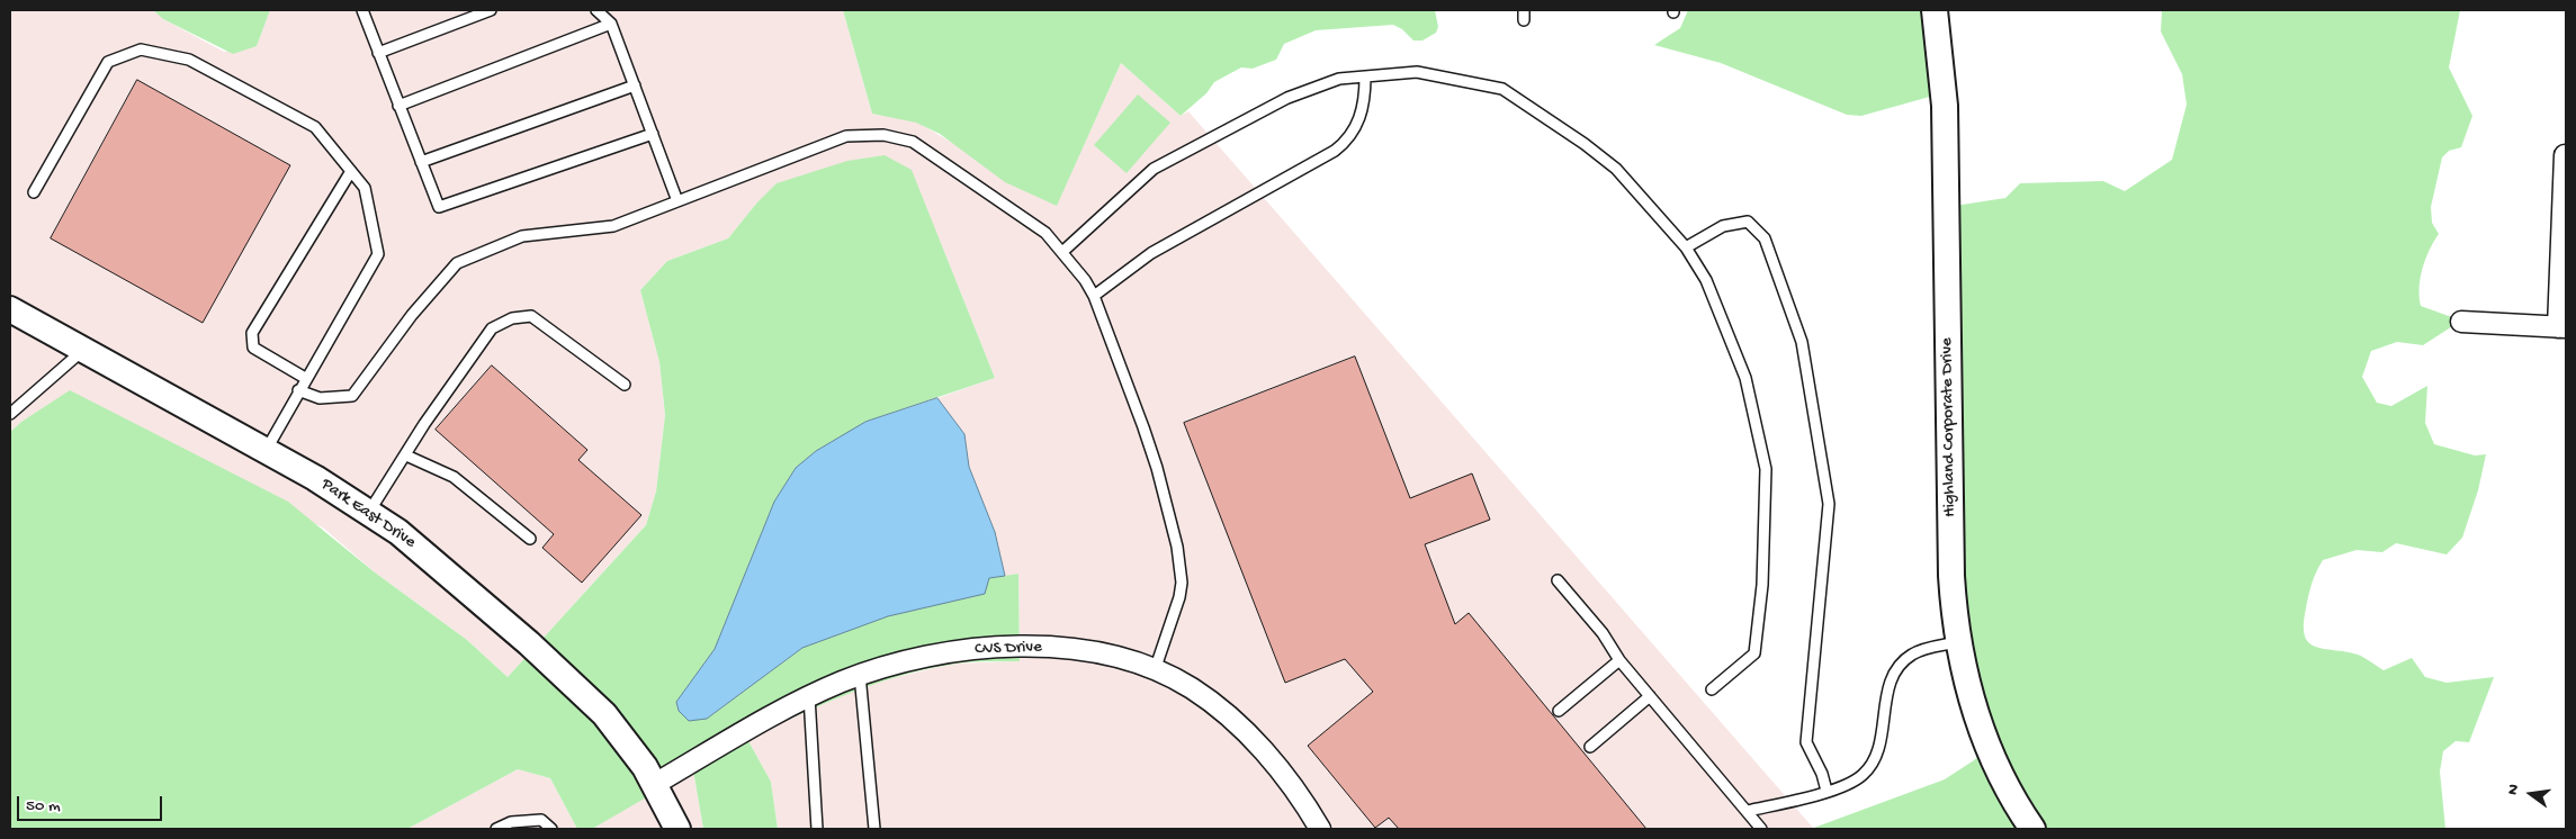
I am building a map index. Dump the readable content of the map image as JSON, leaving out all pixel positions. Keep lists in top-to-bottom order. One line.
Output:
{"streets":{"street":["Highland Corporate Drive","Park East Drive","CVS Drive"]},"crossings":[["Park East Drive","CVS Drive"]],"scale_bar":"50 m","north":"left"}
